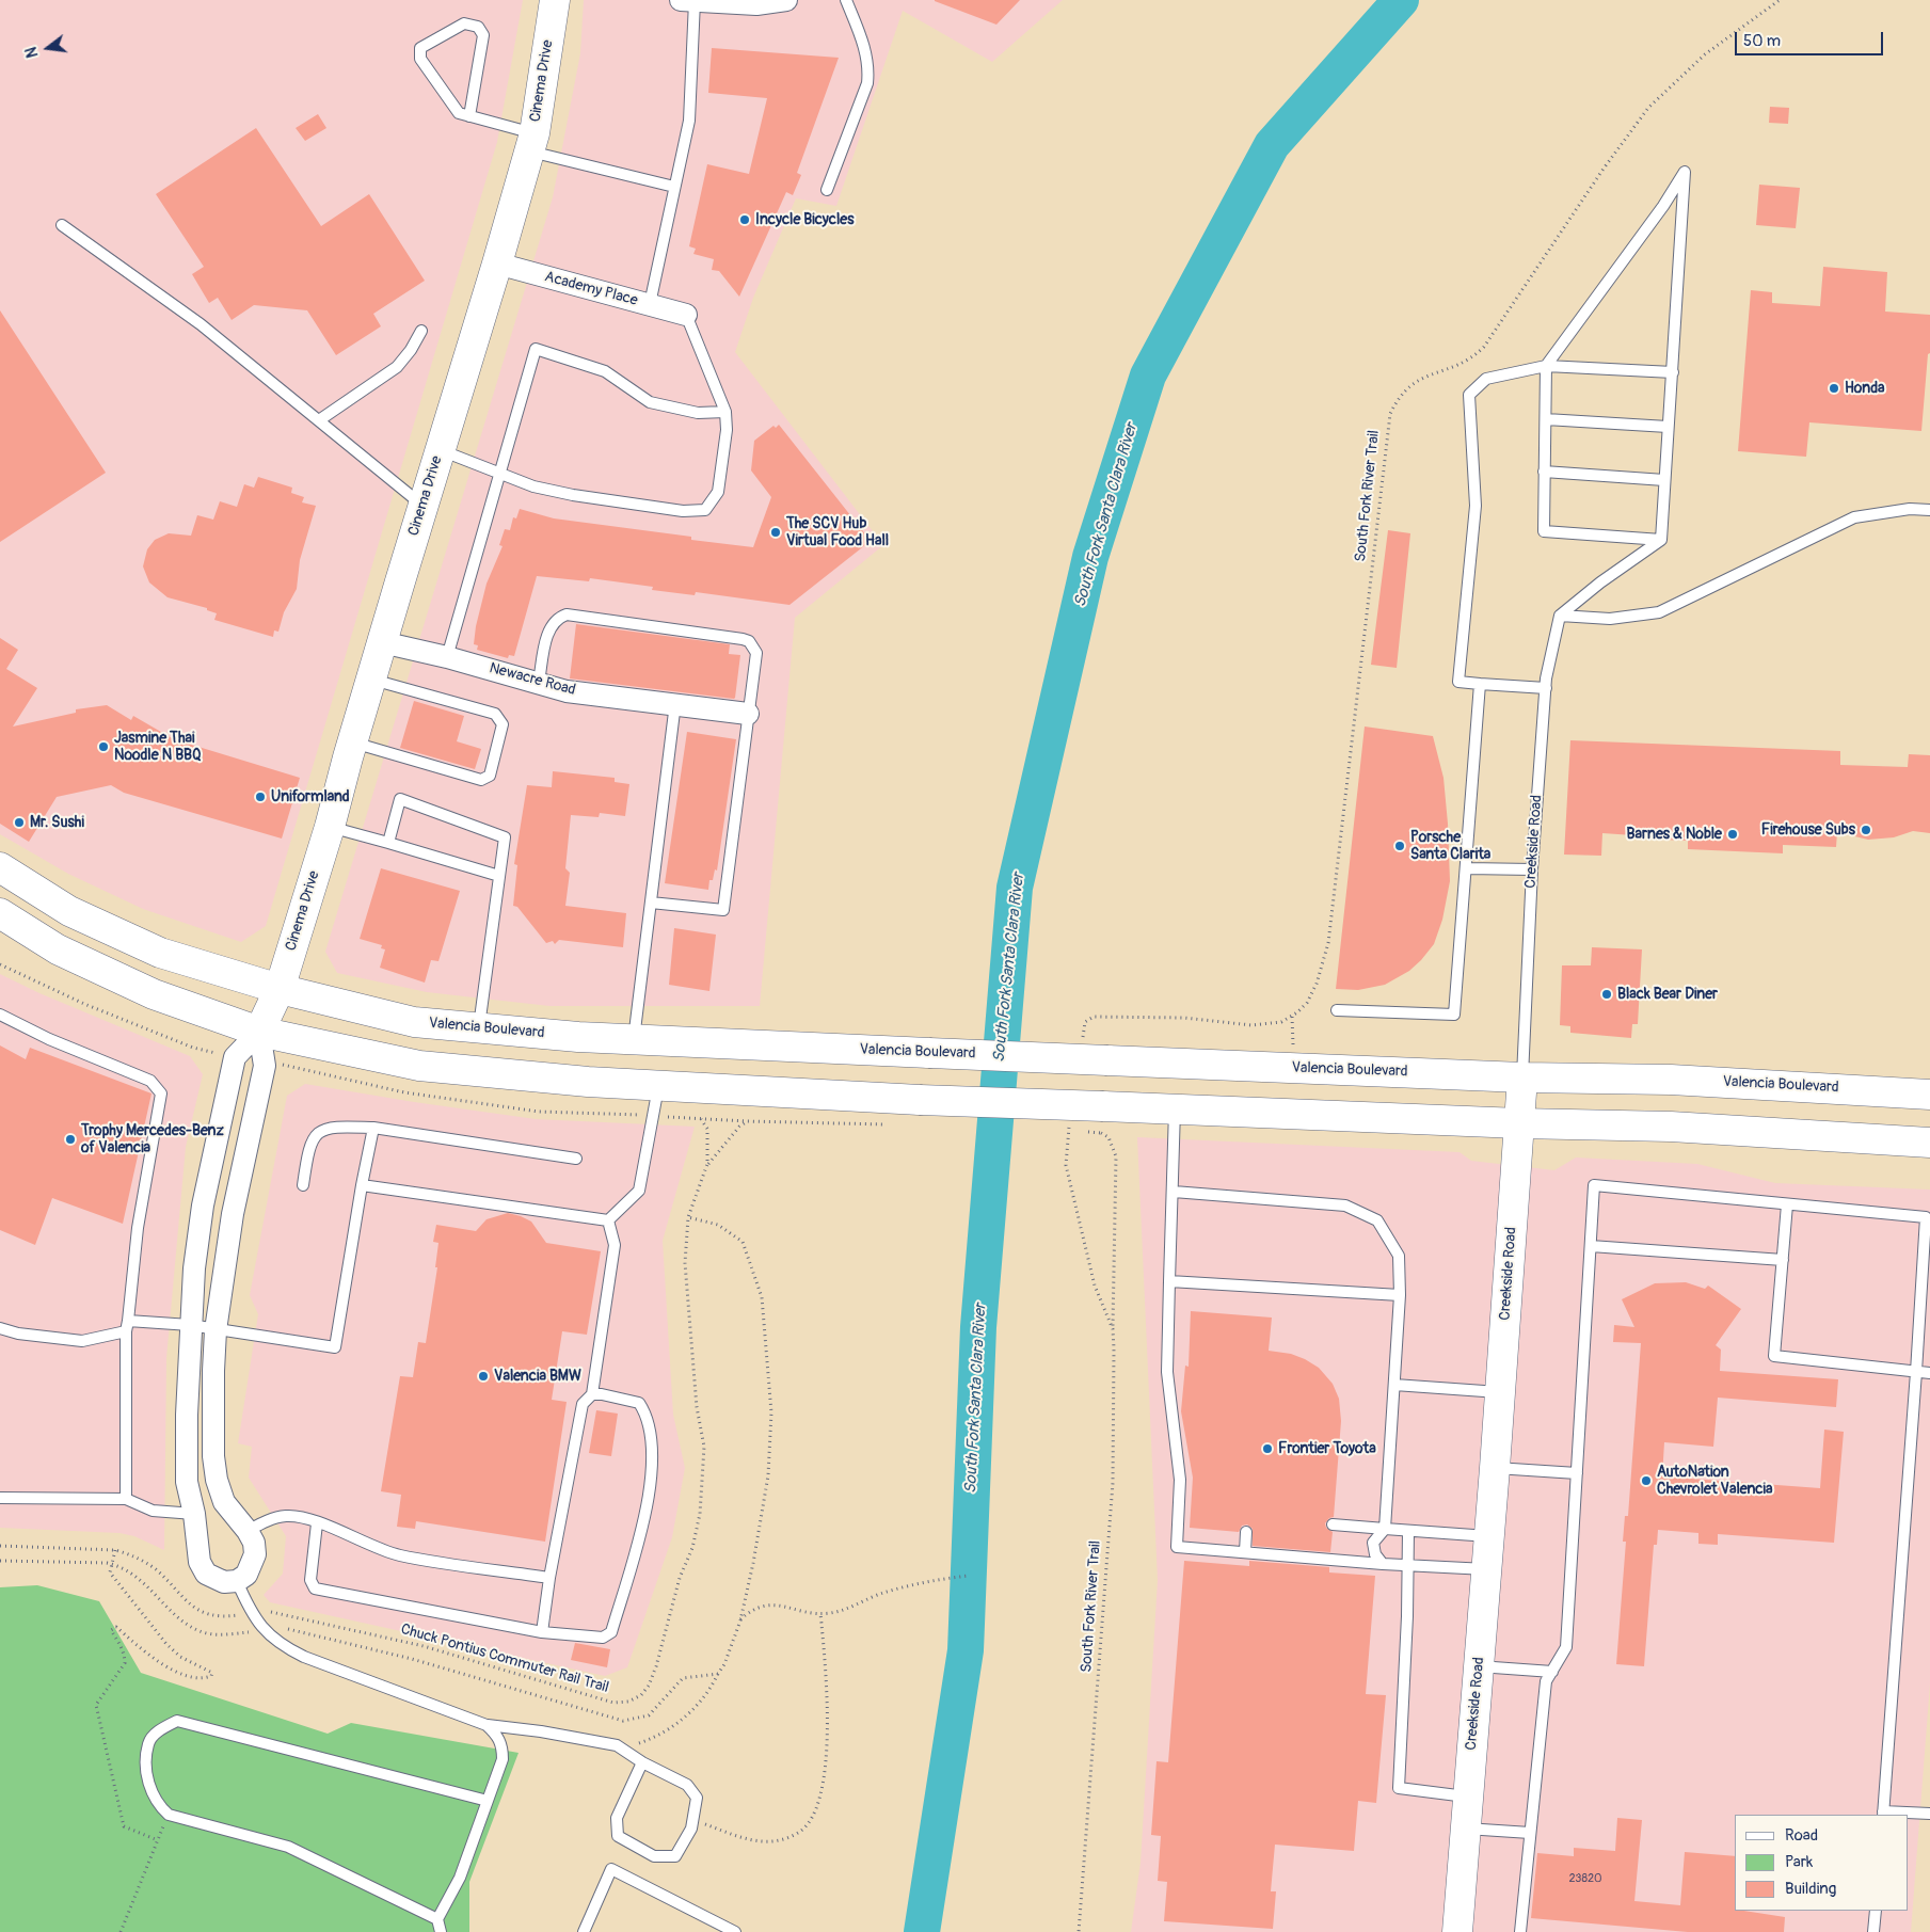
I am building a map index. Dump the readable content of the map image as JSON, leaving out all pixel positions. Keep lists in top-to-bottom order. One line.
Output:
{"streets":{"main road":["Cinema Drive","Creekside Road","Valencia Boulevard"],"street":["Academy Place","Newacre Road"],"path":["South Fork River Trail","Chuck Pontius Commuter Rail Trail"]},"crossings":[["Cinema Drive","Academy Place"],["Cinema Drive","Newacre Road"],["Cinema Drive","Valencia Boulevard"],["Creekside Road","Valencia Boulevard"]],"water":["South Fork Santa Clara River"],"places":["Incycle Bicycles","Honda","The SCV Hub Virtual Food Hall","Jasmine Thai Noodle N BBQ","Uniformland","Mr. Sushi","Firehouse Subs","Barnes & Noble","Porsche Santa Clarita","Black Bear Diner","Trophy Mercedes-Benz of Valencia","Valencia BMW","Frontier Toyota","AutoNation Chevrolet Valencia"],"house_numbers":["23820"],"legend":["Road","Park","Building"],"scale_bar":"50 m","north":"left"}
